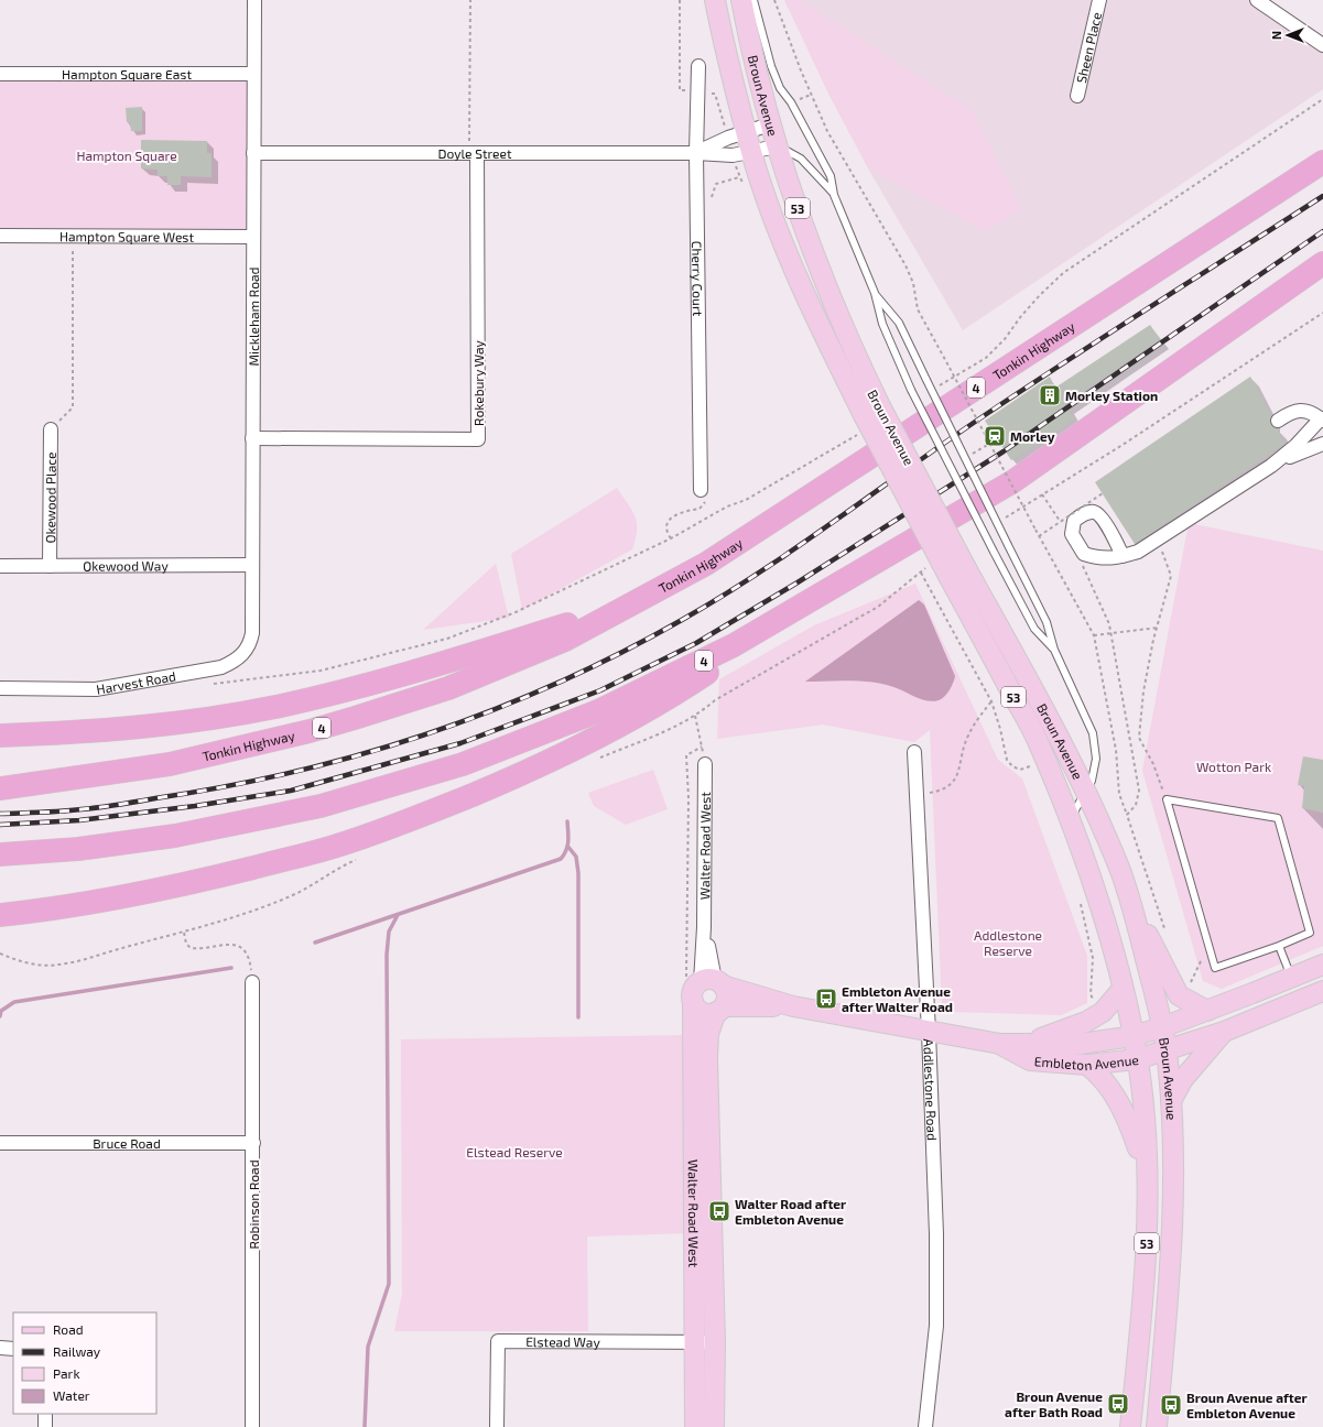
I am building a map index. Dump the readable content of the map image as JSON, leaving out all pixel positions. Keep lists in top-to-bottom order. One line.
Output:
{"streets":{"highway":["Tonkin Highway","4"],"main road":["Broun Avenue","53","Walter Road West","Embleton Avenue"],"street":["Sheen Place","Hampton Square East","Doyle Street","Hampton Square West","Cherry Court","Mickleham Road","Rokebury Way","Okewood Place","Okewood Way","Harvest Road","Addlestone Road","Bruce Road","Robinson Road","Elstead Way"]},"crossings":[["Hampton Square East","Mickleham Road"],["Broun Avenue","Doyle Street"],["Broun Avenue","Embleton Avenue"],["Doyle Street","Cherry Court"],["Doyle Street","Mickleham Road"],["Doyle Street","Rokebury Way"],["Hampton Square West","Mickleham Road"],["Mickleham Road","Rokebury Way"],["Mickleham Road","Okewood Way"],["Mickleham Road","Harvest Road"],["Okewood Place","Okewood Way"],["Walter Road West","Embleton Avenue"],["Walter Road West","Elstead Way"],["Embleton Avenue","Addlestone Road"],["Bruce Road","Robinson Road"]],"parks":["Hampton Square","Wotton Park","Addlestone Reserve","Elstead Reserve"],"places":{"building":["Morley Station"],"station":["Morley"],"bus stop":["Embleton Avenue after Walter Road","Walter Road after Embleton Avenue","Broun Avenue after Bath Road","Broun Avenue after Embleton Avenue"]},"legend":["Road","Railway","Park","Water"],"north":"left"}
